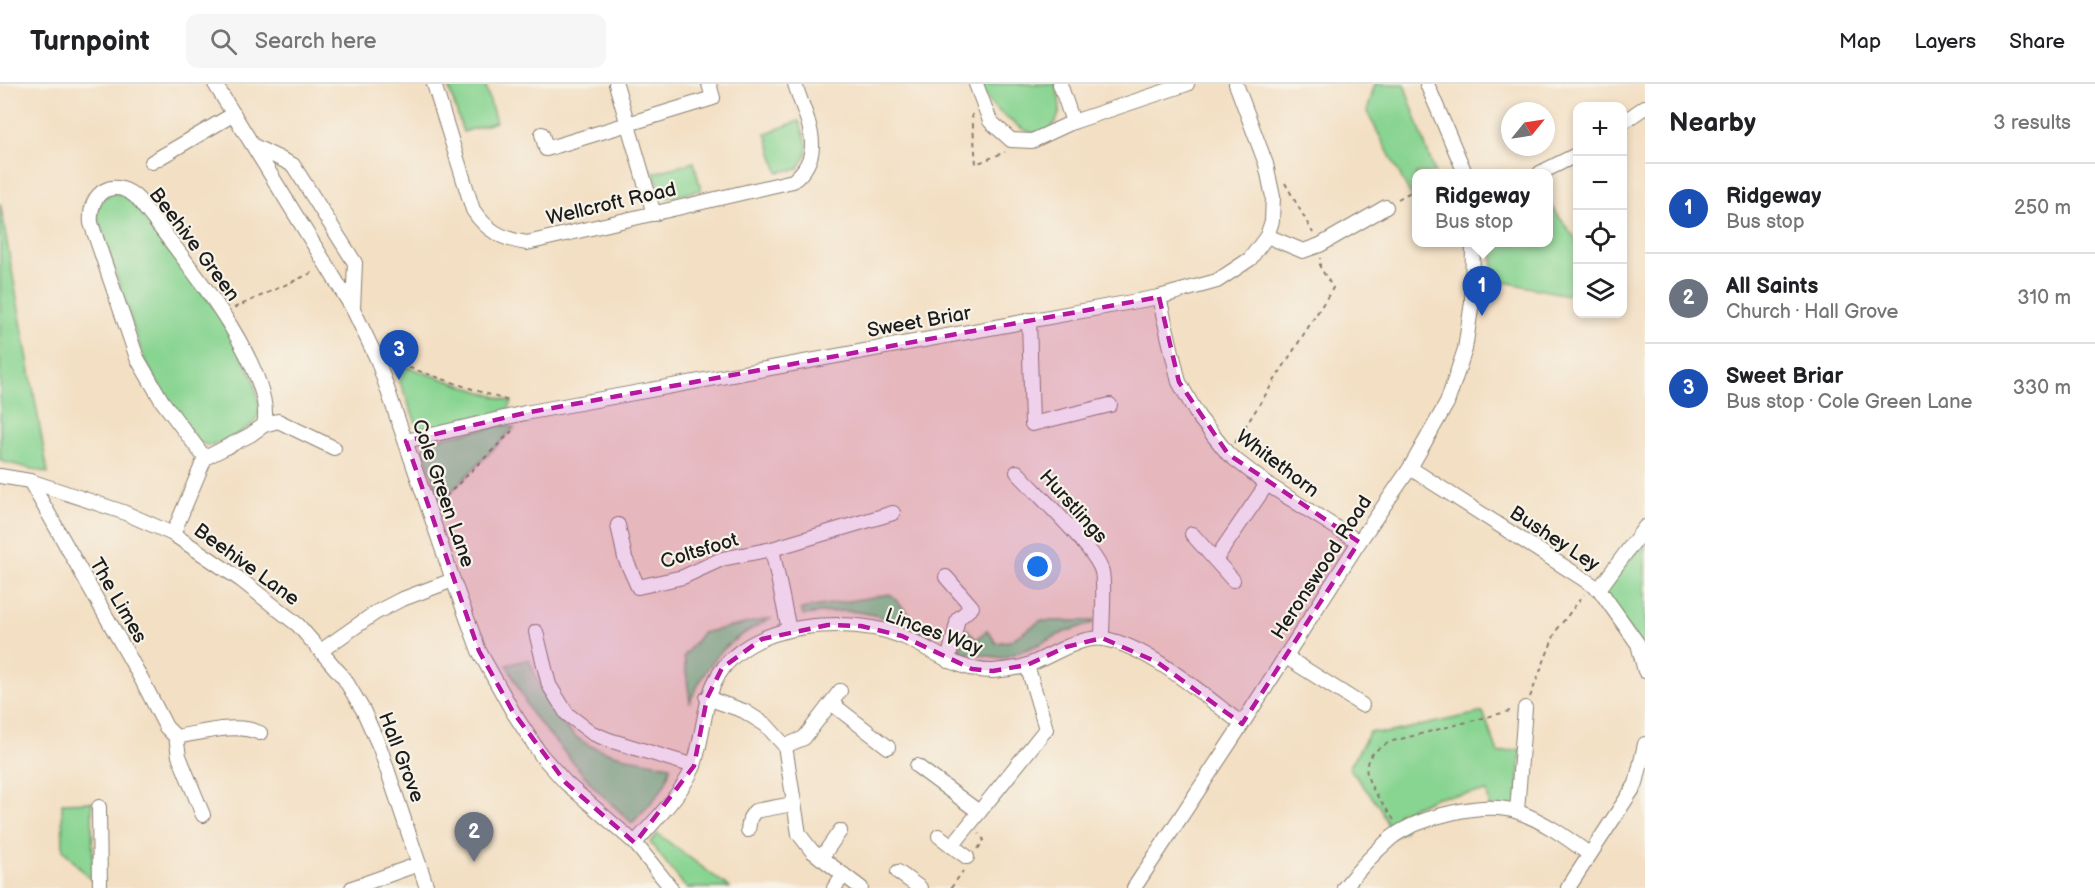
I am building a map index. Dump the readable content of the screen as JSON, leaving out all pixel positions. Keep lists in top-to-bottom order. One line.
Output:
{"streets":{"street":["Wellcroft Road","Beehive Green","Sweet Briar","Whitethorn","Cole Green Lane","Hurstlings","Bushey Ley","Coltsfoot","Beehive Lane","Heronswood Road","The Limes","Linces Way","Hall Grove"]},"crossings":[["Sweet Briar","Whitethorn"],["Sweet Briar","Cole Green Lane"],["Whitethorn","Heronswood Road"],["Cole Green Lane","Linces Way"],["Hurstlings","Linces Way"],["Bushey Ley","Heronswood Road"],["Beehive Lane","The Limes"],["Beehive Lane","Hall Grove"]],"north":"top right","page":{"header":"Turnpoint","search":"Search here","nav":["Map","Layers","Share"],"heading":["Nearby","3 results"],"map_buttons":["+","−"],"list":[{"mark":"1","name":"Ridgeway","note":"Bus stop","value":"250 m"},{"mark":"2","name":"All Saints","note":"Church · Hall Grove","value":"310 m"},{"mark":"3","name":"Sweet Briar","note":"Bus stop · Cole Green Lane","value":"330 m"}],"popup":["Ridgeway","Bus stop"],"pins":["1","3","2"]}}
